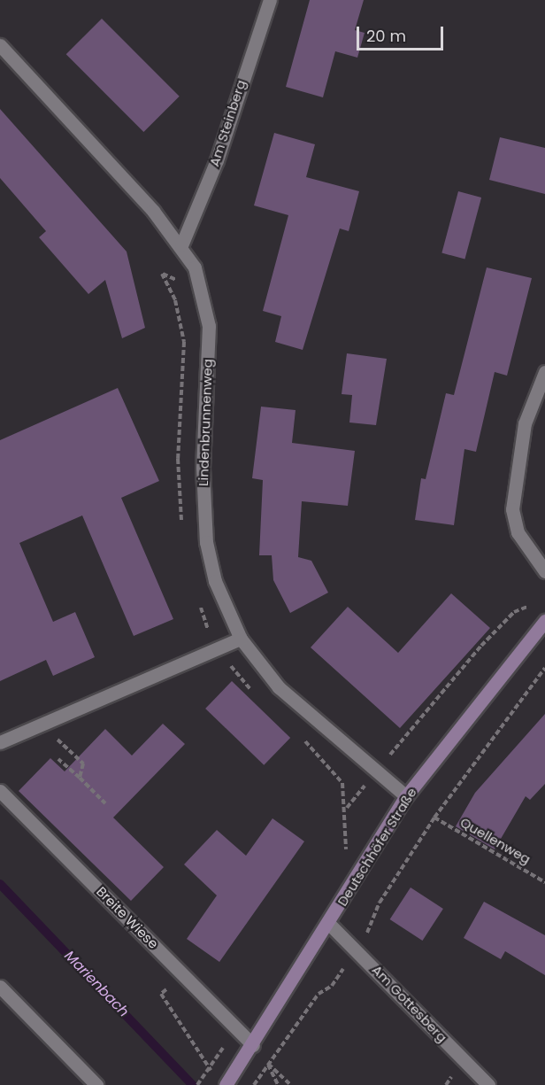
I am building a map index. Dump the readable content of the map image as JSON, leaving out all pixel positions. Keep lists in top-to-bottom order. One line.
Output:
{"streets":{"main road":["Deutschhöfer Straße"],"street":["Am Steinberg","Lindenbrunnenweg","Breite Wiese","Am Gottesberg"],"path":["Quellenweg"]},"crossings":[["Am Steinberg","Lindenbrunnenweg"],["Lindenbrunnenweg","Deutschhöfer Straße"],["Deutschhöfer Straße","Breite Wiese"],["Deutschhöfer Straße","Am Gottesberg"]],"water":["Marienbach"],"scale_bar":"20 m"}
